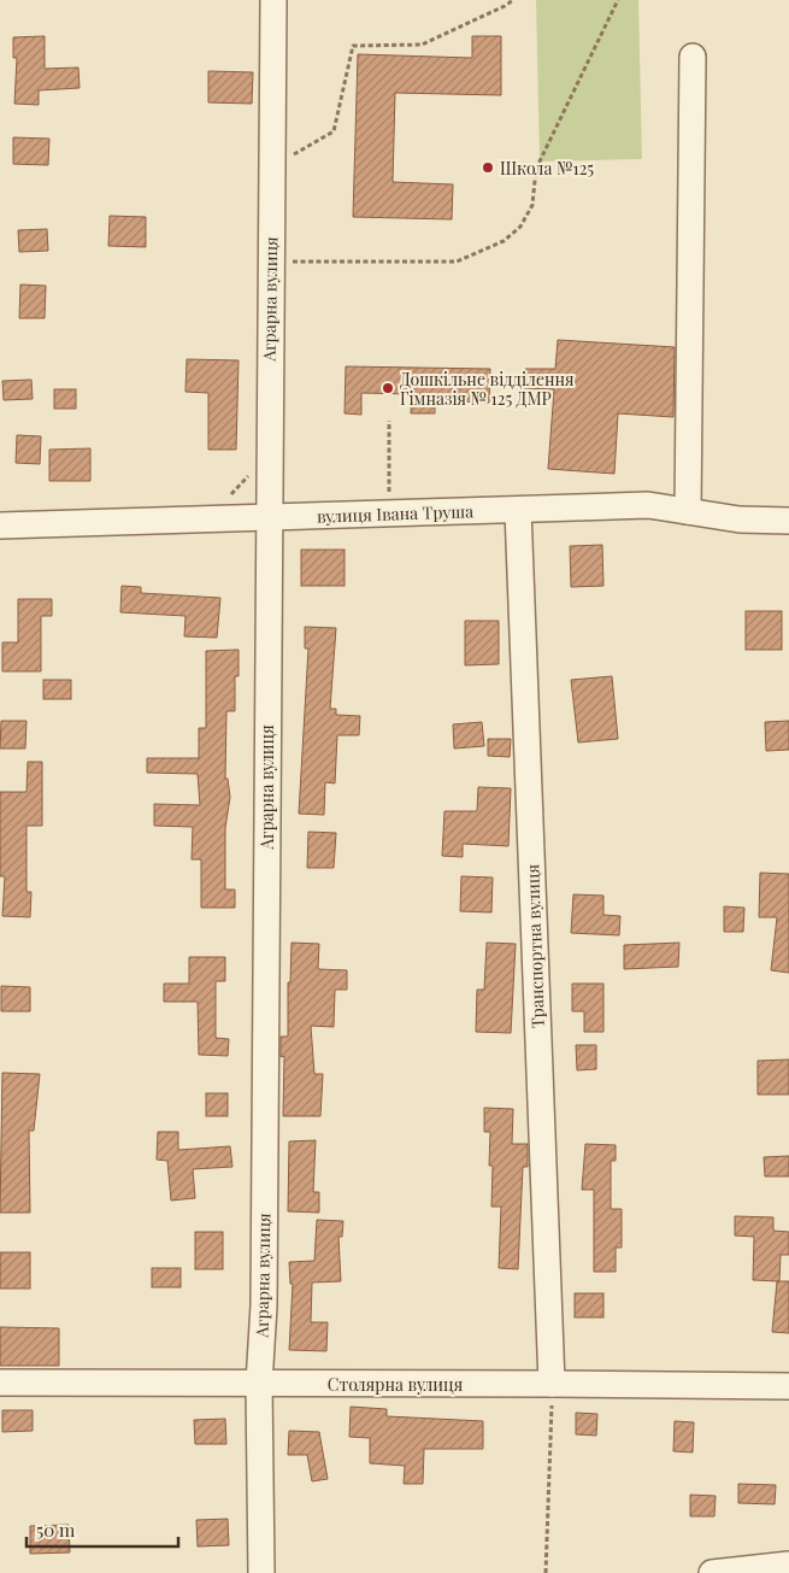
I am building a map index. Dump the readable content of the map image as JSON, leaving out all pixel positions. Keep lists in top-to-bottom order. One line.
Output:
{"streets":{"street":["Аграрна вулиця","вулиця Івана Труша","Транспортна вулиця","Столярна вулиця"]},"crossings":[["Аграрна вулиця","вулиця Івана Труша"],["Аграрна вулиця","Столярна вулиця"],["вулиця Івана Труша","Транспортна вулиця"],["Транспортна вулиця","Столярна вулиця"]],"places":["Школа №125","Дошкільне відділення Гімназія № 125 ДМР"],"scale_bar":"50 m"}
